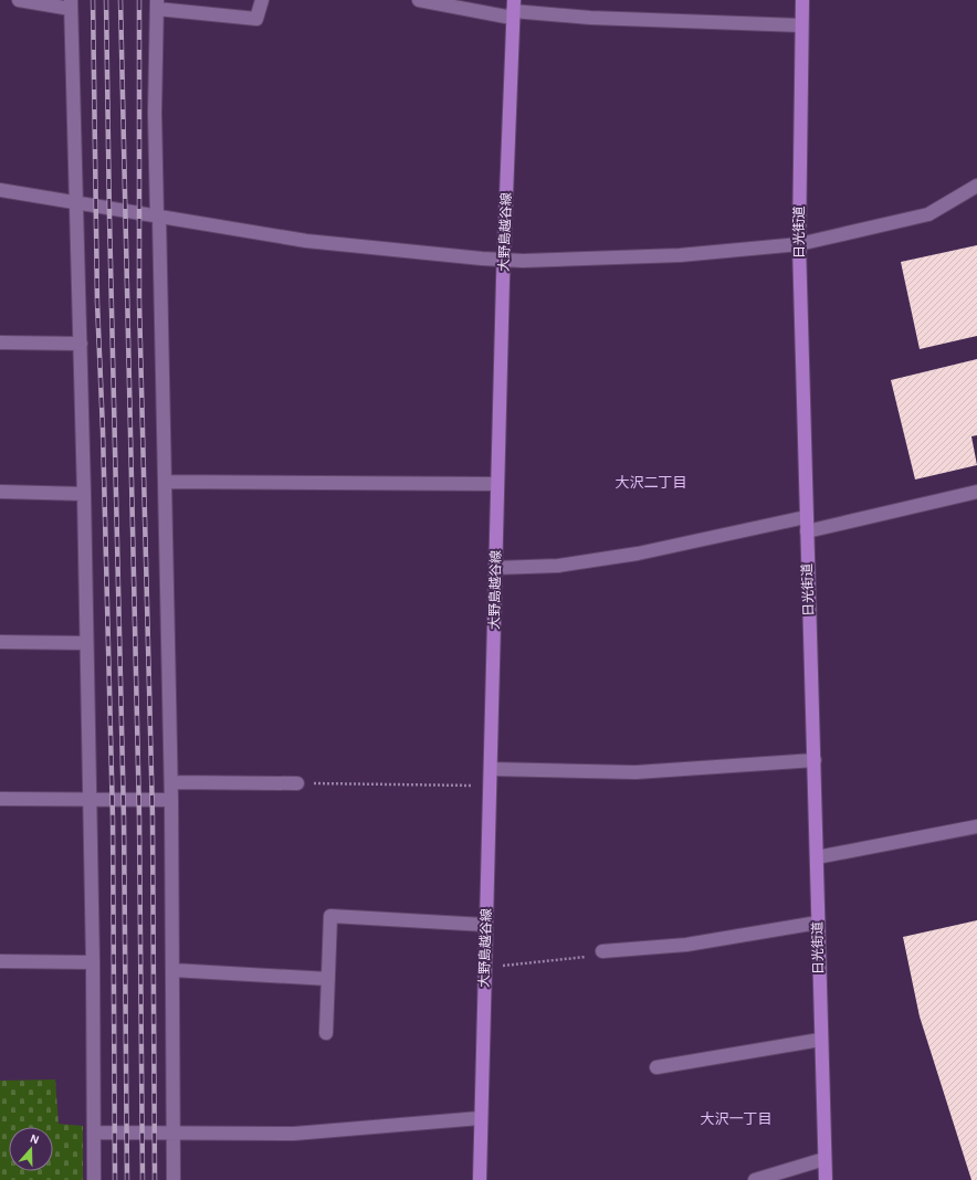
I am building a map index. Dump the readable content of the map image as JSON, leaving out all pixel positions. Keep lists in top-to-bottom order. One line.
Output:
{"streets":{"main road":["大野島越谷線","日光街道"]},"districts":["大沢二丁目","大沢一丁目"],"north":"top"}
